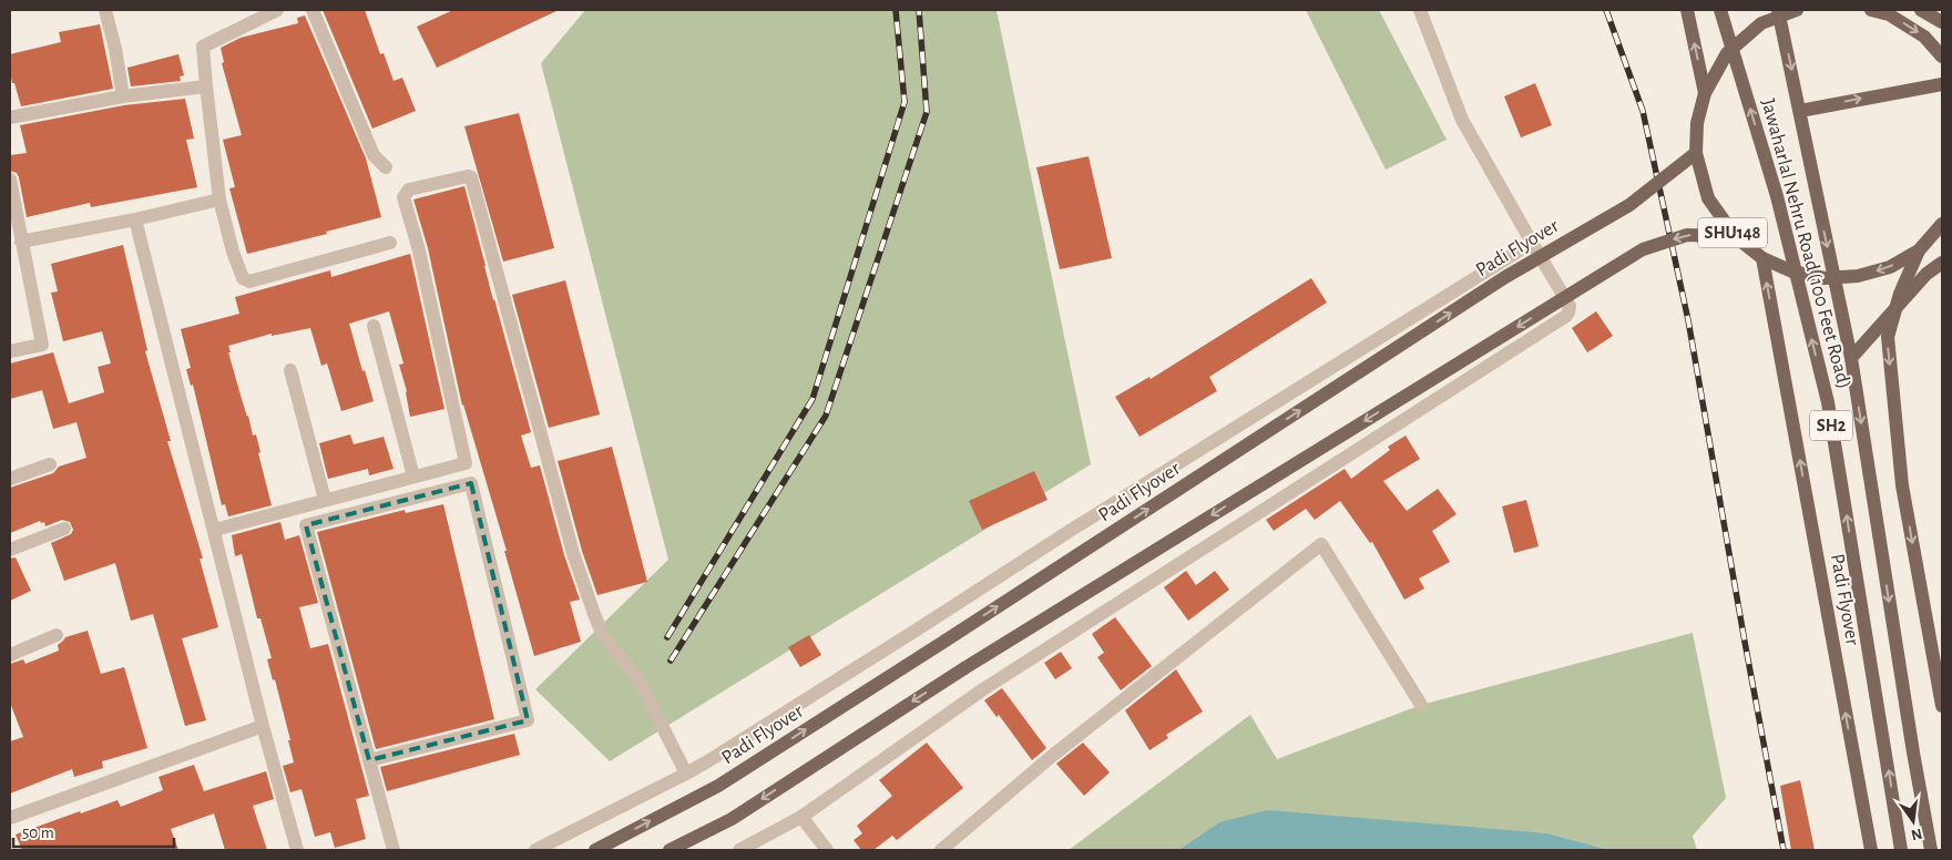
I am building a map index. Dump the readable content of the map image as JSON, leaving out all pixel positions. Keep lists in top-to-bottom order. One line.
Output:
{"streets":{"main road":["SHU148","Jawaharlal Nehru Road (100 Feet Road)","Padi Flyover","SH2"]},"crossings":[["SHU148","Padi Flyover"]],"scale_bar":"50 m","north":"bottom"}
